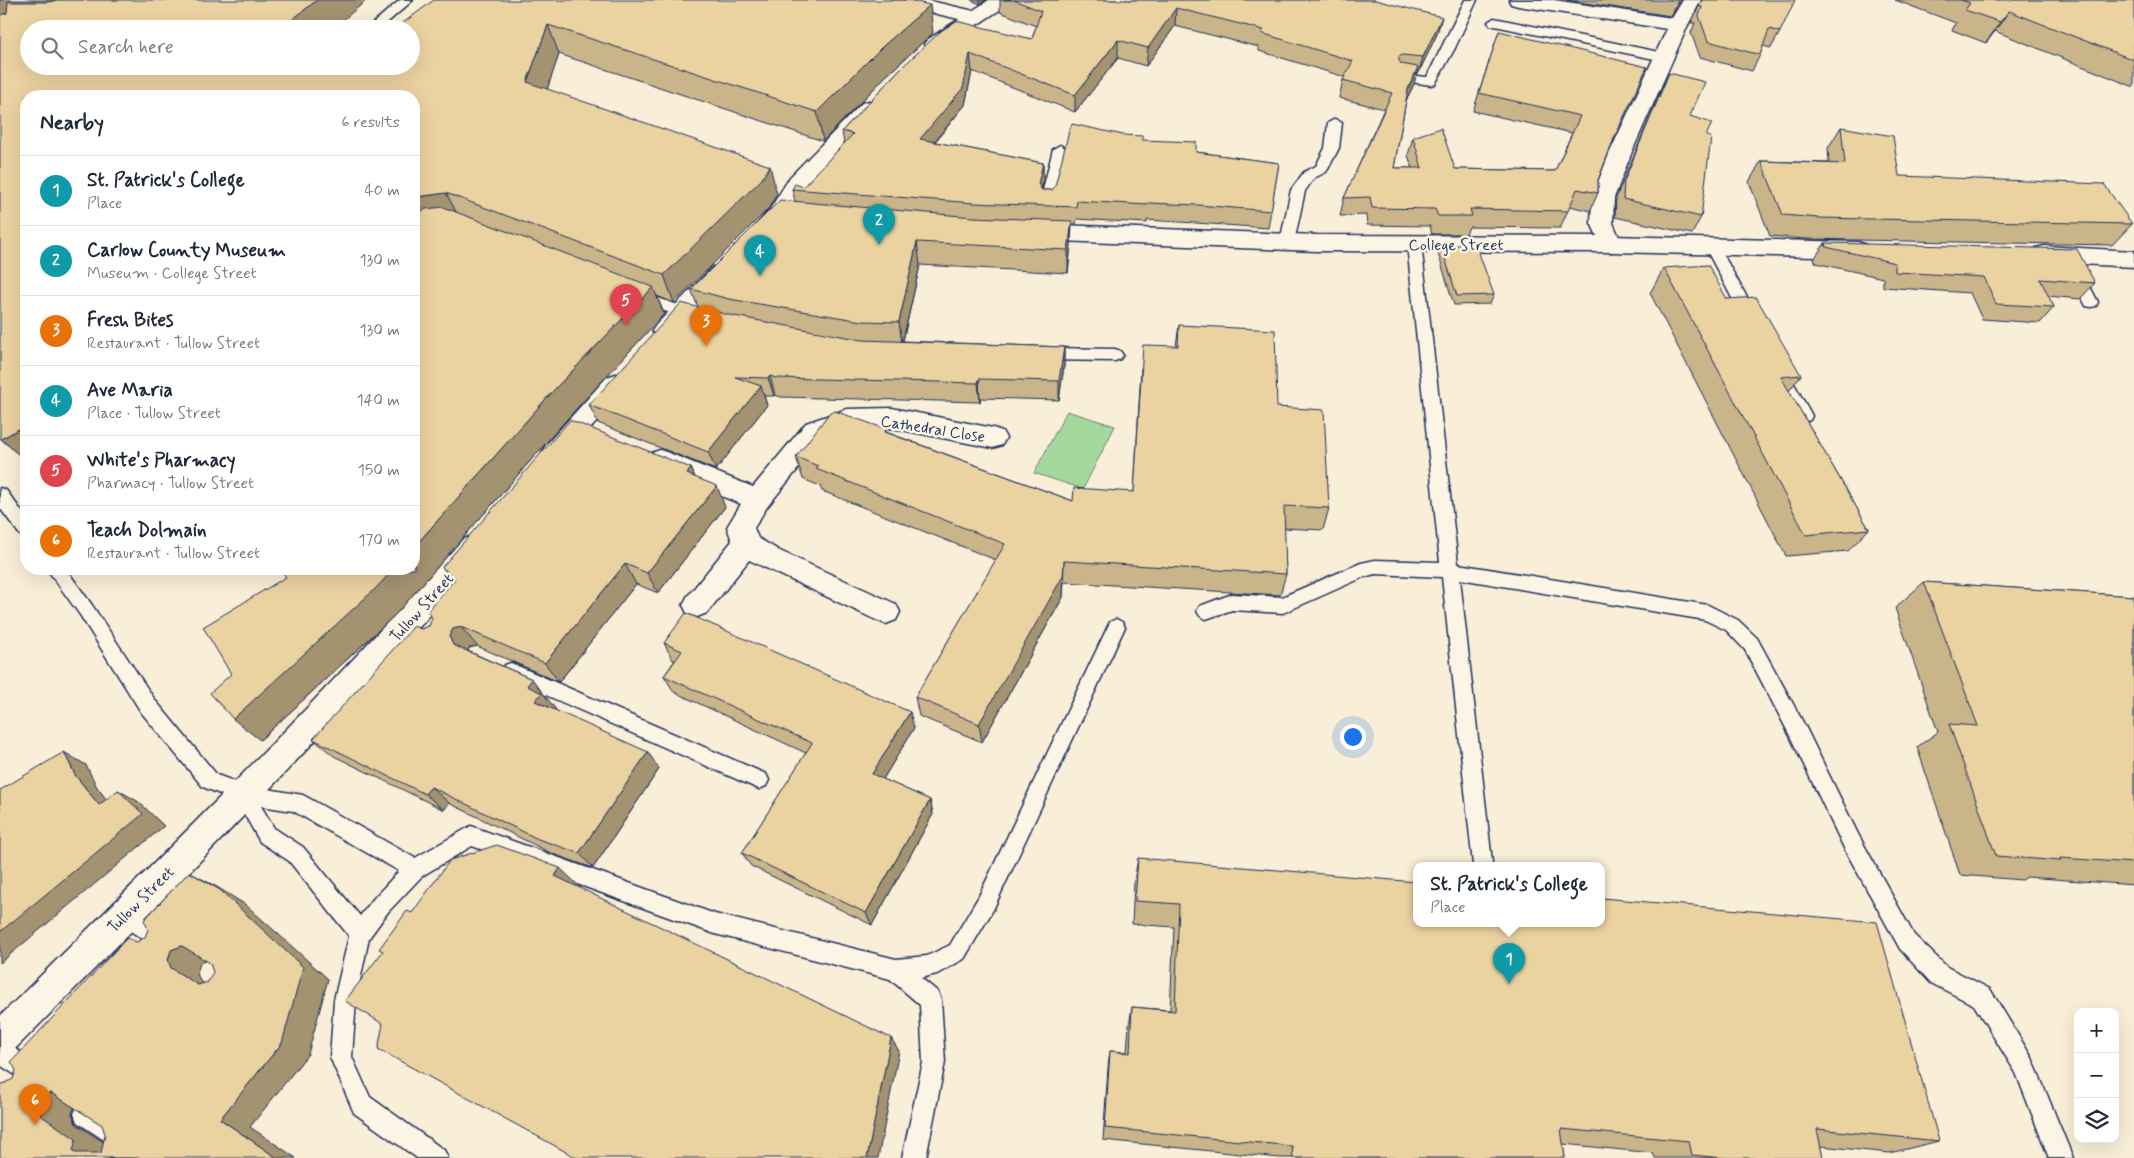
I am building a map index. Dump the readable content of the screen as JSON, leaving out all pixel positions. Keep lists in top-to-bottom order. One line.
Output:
{"streets":{"street":["College Street","Cathedral Close","Tullow Street"]},"page":{"search":"Search here","heading":["Nearby","6 results"],"list":[{"mark":"1","name":"St. Patrick's College","note":"Place","value":"40 m"},{"mark":"2","name":"Carlow County Museum","note":"Museum · College Street","value":"130 m"},{"mark":"3","name":"Fresh Bites","note":"Restaurant · Tullow Street","value":"130 m"},{"mark":"4","name":"Ave Maria","note":"Place · Tullow Street","value":"140 m"},{"mark":"5","name":"White's Pharmacy","note":"Pharmacy · Tullow Street","value":"150 m"},{"mark":"6","name":"Teach Dolmain","note":"Restaurant · Tullow Street","value":"170 m"}],"pins":["2","4","5","3","1","6"],"popup":["St. Patrick's College","Place"],"map_buttons":["+","−"]}}
